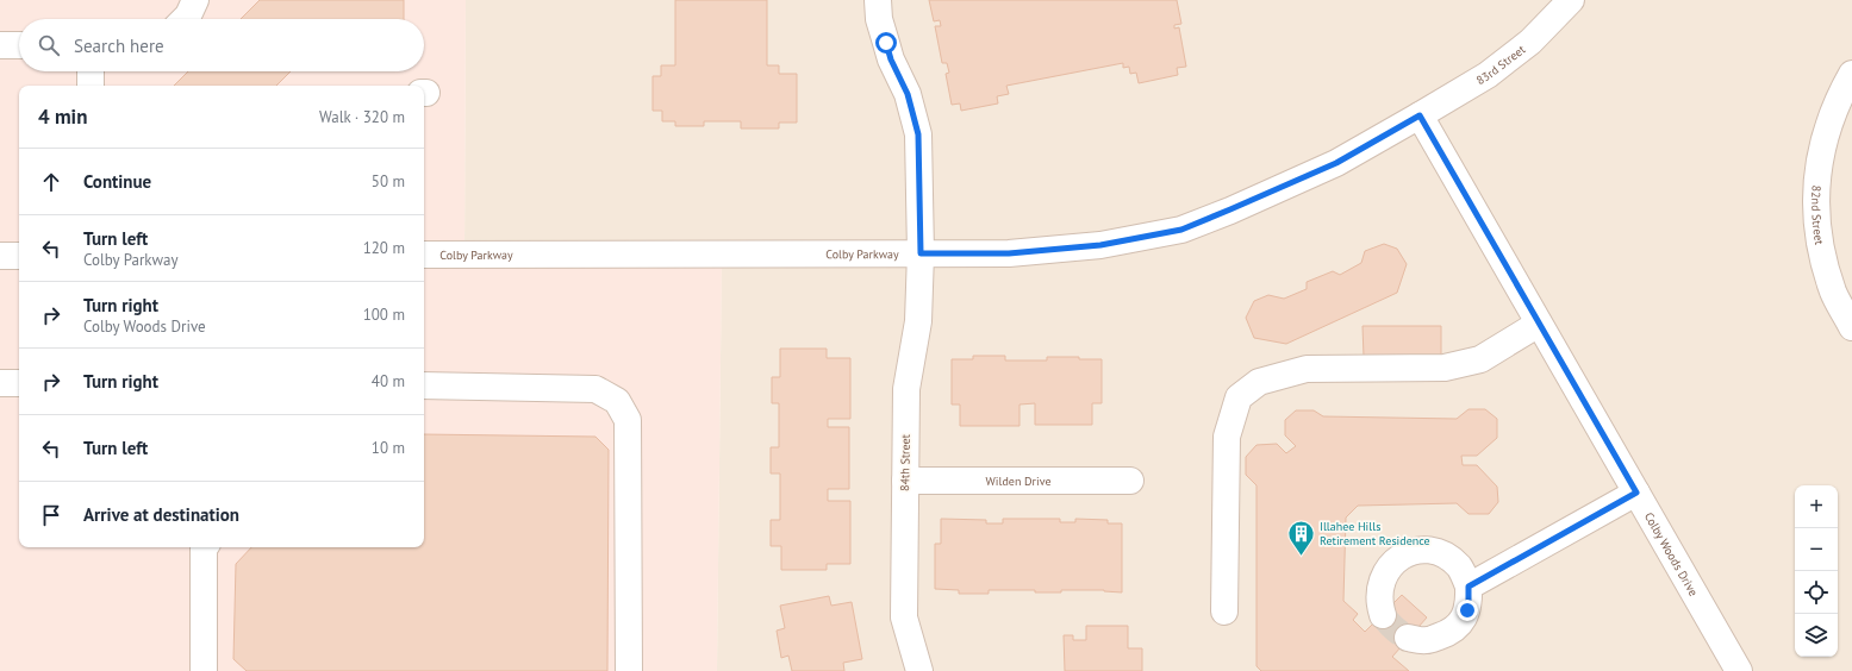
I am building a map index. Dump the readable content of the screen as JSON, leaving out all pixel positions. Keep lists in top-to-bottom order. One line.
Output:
{"streets":{"street":["83rd Street","82nd Street","Colby Parkway","84th Street","Wilden Drive","Colby Woods Drive"]},"crossings":[["83rd Street","Colby Parkway"],["83rd Street","Colby Woods Drive"],["Colby Parkway","84th Street"],["Colby Parkway","Colby Woods Drive"],["84th Street","Wilden Drive"]],"places":{"building":["Illahee Hills Retirement Residence"]},"page":{"search":"Search here","heading":["4 min","Walk · 320 m"],"list":[["Continue","50 m"],["Turn left","Colby Parkway","120 m"],["Turn right","Colby Woods Drive","100 m"],["Turn right","40 m"],["Turn left","10 m"],"Arrive at destination"],"map_buttons":["+","−"]}}
